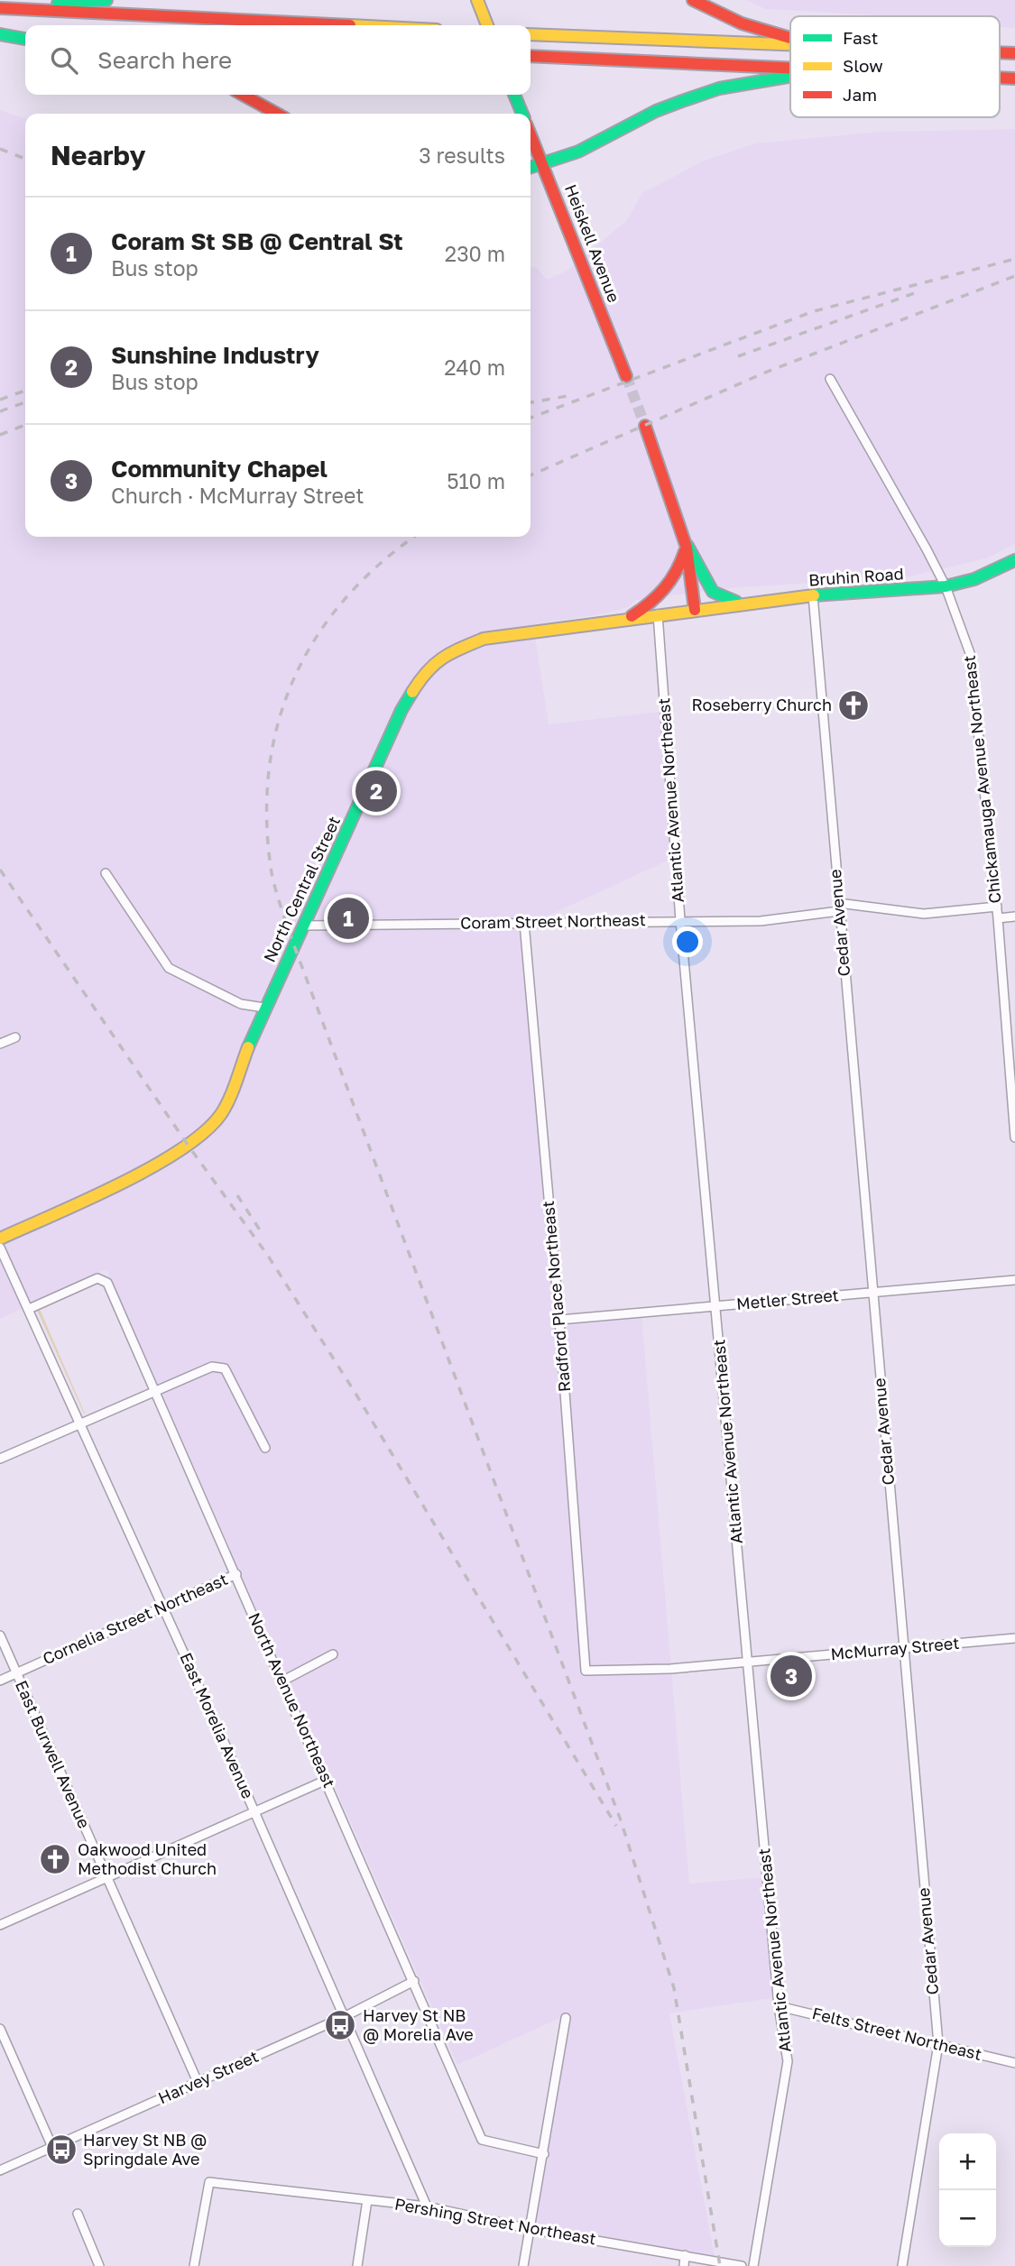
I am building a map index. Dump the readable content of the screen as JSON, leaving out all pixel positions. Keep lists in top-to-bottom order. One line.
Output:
{"streets":{"main road":["Heiskell Avenue","Bruhin Road","North Central Street"],"street":["Chickamauga Avenue Northeast","Atlantic Avenue Northeast","Coram Street Northeast","Cedar Avenue","Radford Place Northeast","Metler Street","Cornelia Street Northeast","McMurray Street","North Avenue Northeast","East Morelia Avenue","East Burwell Avenue","Felts Street Northeast","Harvey Street","Pershing Street Northeast"]},"crossings":[["Bruhin Road","Chickamauga Avenue Northeast"],["Bruhin Road","North Central Street"],["Bruhin Road","Cedar Avenue"],["Chickamauga Avenue Northeast","Coram Street Northeast"],["Atlantic Avenue Northeast","North Central Street"],["Atlantic Avenue Northeast","Coram Street Northeast"],["Atlantic Avenue Northeast","Metler Street"],["Atlantic Avenue Northeast","McMurray Street"],["Atlantic Avenue Northeast","Felts Street Northeast"],["North Central Street","Coram Street Northeast"],["Coram Street Northeast","Cedar Avenue"],["Coram Street Northeast","Radford Place Northeast"],["Cedar Avenue","Metler Street"],["Cedar Avenue","McMurray Street"],["Cedar Avenue","Felts Street Northeast"],["Radford Place Northeast","Metler Street"],["Radford Place Northeast","McMurray Street"],["Cornelia Street Northeast","North Avenue Northeast"],["Cornelia Street Northeast","East Morelia Avenue"],["Cornelia Street Northeast","East Burwell Avenue"],["North Avenue Northeast","East Morelia Avenue"],["North Avenue Northeast","Harvey Street"],["East Morelia Avenue","Harvey Street"],["East Morelia Avenue","Pershing Street Northeast"],["East Burwell Avenue","Harvey Street"]],"places":{"church":["Roseberry Church","Oakwood United Methodist Church"],"bus stop":["Harvey St NB @ Morelia Ave","Harvey St NB @ Springdale Ave"]},"legend":["Fast","Slow","Jam"],"page":{"search":"Search here","heading":["Nearby","3 results"],"list":[{"mark":"1","name":"Coram St SB @ Central St","note":"Bus stop","value":"230 m"},{"mark":"2","name":"Sunshine Industry","note":"Bus stop","value":"240 m"},{"mark":"3","name":"Community Chapel","note":"Church · McMurray Street","value":"510 m"}],"pins":["2","1","3"],"map_buttons":["+","−"]}}
